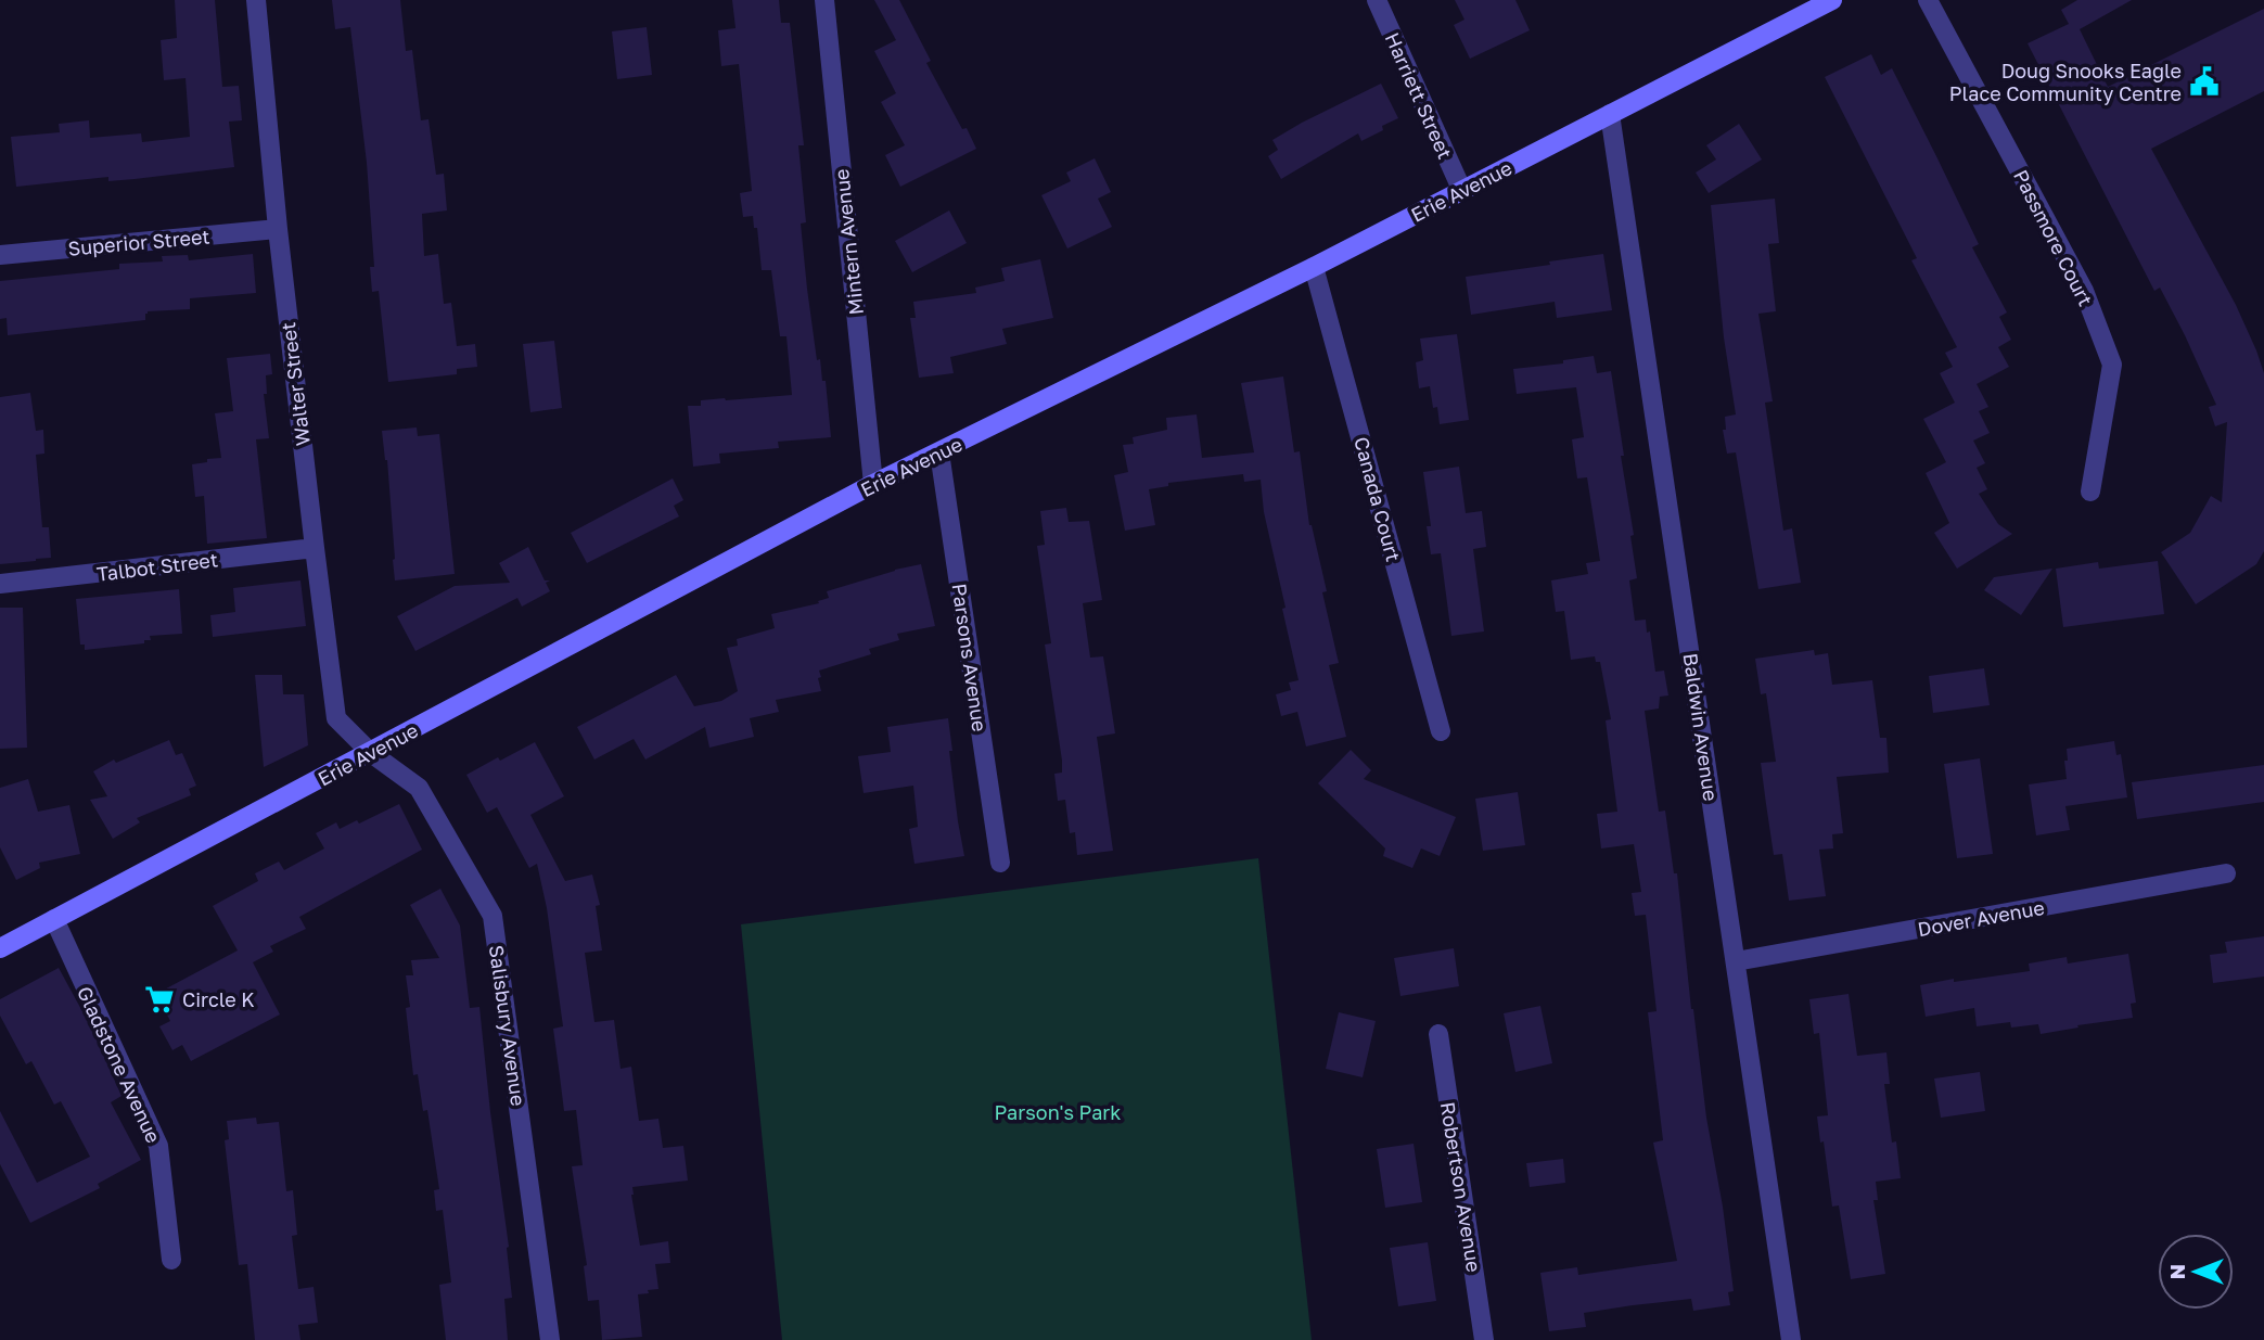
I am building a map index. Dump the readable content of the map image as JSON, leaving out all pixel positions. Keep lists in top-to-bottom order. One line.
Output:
{"streets":{"main road":["Erie Avenue"],"street":["Harriett Street","Passmore Court","Superior Street","Mintern Avenue","Walter Street","Canada Court","Talbot Street","Parsons Avenue","Baldwin Avenue","Dover Avenue","Salisbury Avenue","Gladstone Avenue","Robertson Avenue"]},"crossings":[["Harriett Street","Erie Avenue"],["Erie Avenue","Mintern Avenue"],["Erie Avenue","Walter Street"],["Erie Avenue","Canada Court"],["Erie Avenue","Parsons Avenue"],["Erie Avenue","Baldwin Avenue"],["Erie Avenue","Salisbury Avenue"],["Erie Avenue","Gladstone Avenue"],["Superior Street","Walter Street"],["Walter Street","Talbot Street"],["Walter Street","Salisbury Avenue"],["Baldwin Avenue","Dover Avenue"]],"parks":["Parson's Park"],"places":{"public building":["Doug Snooks Eagle Place Community Centre"],"supermarket":["Circle K"]},"north":"left"}
